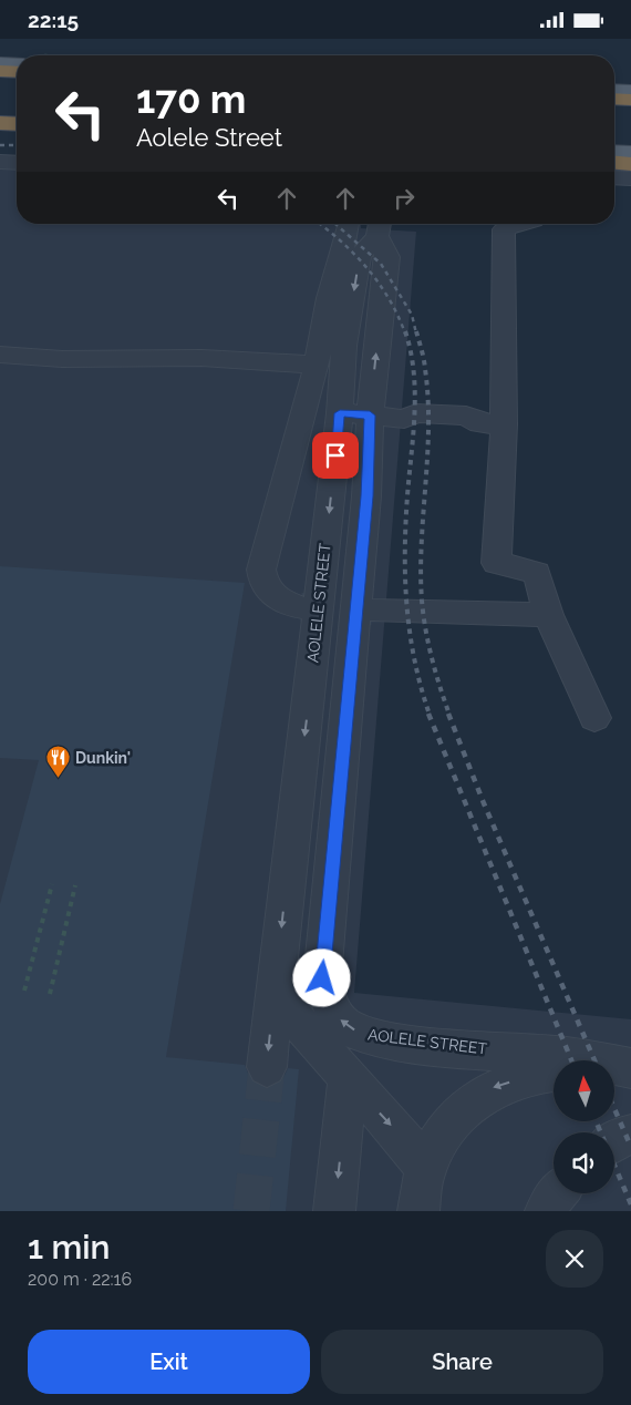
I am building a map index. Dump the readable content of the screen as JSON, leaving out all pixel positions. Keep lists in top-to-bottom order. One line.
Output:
{"streets":{"street":["AOLELE STREET"]},"places":{"restaurant":["Dunkin'"]},"north":"top","page":{"status":"22:15","turn":["170 m","Aolele Street"],"heading":["1 min","200 m · 22:16"],"buttons":["Exit","Share"]}}
